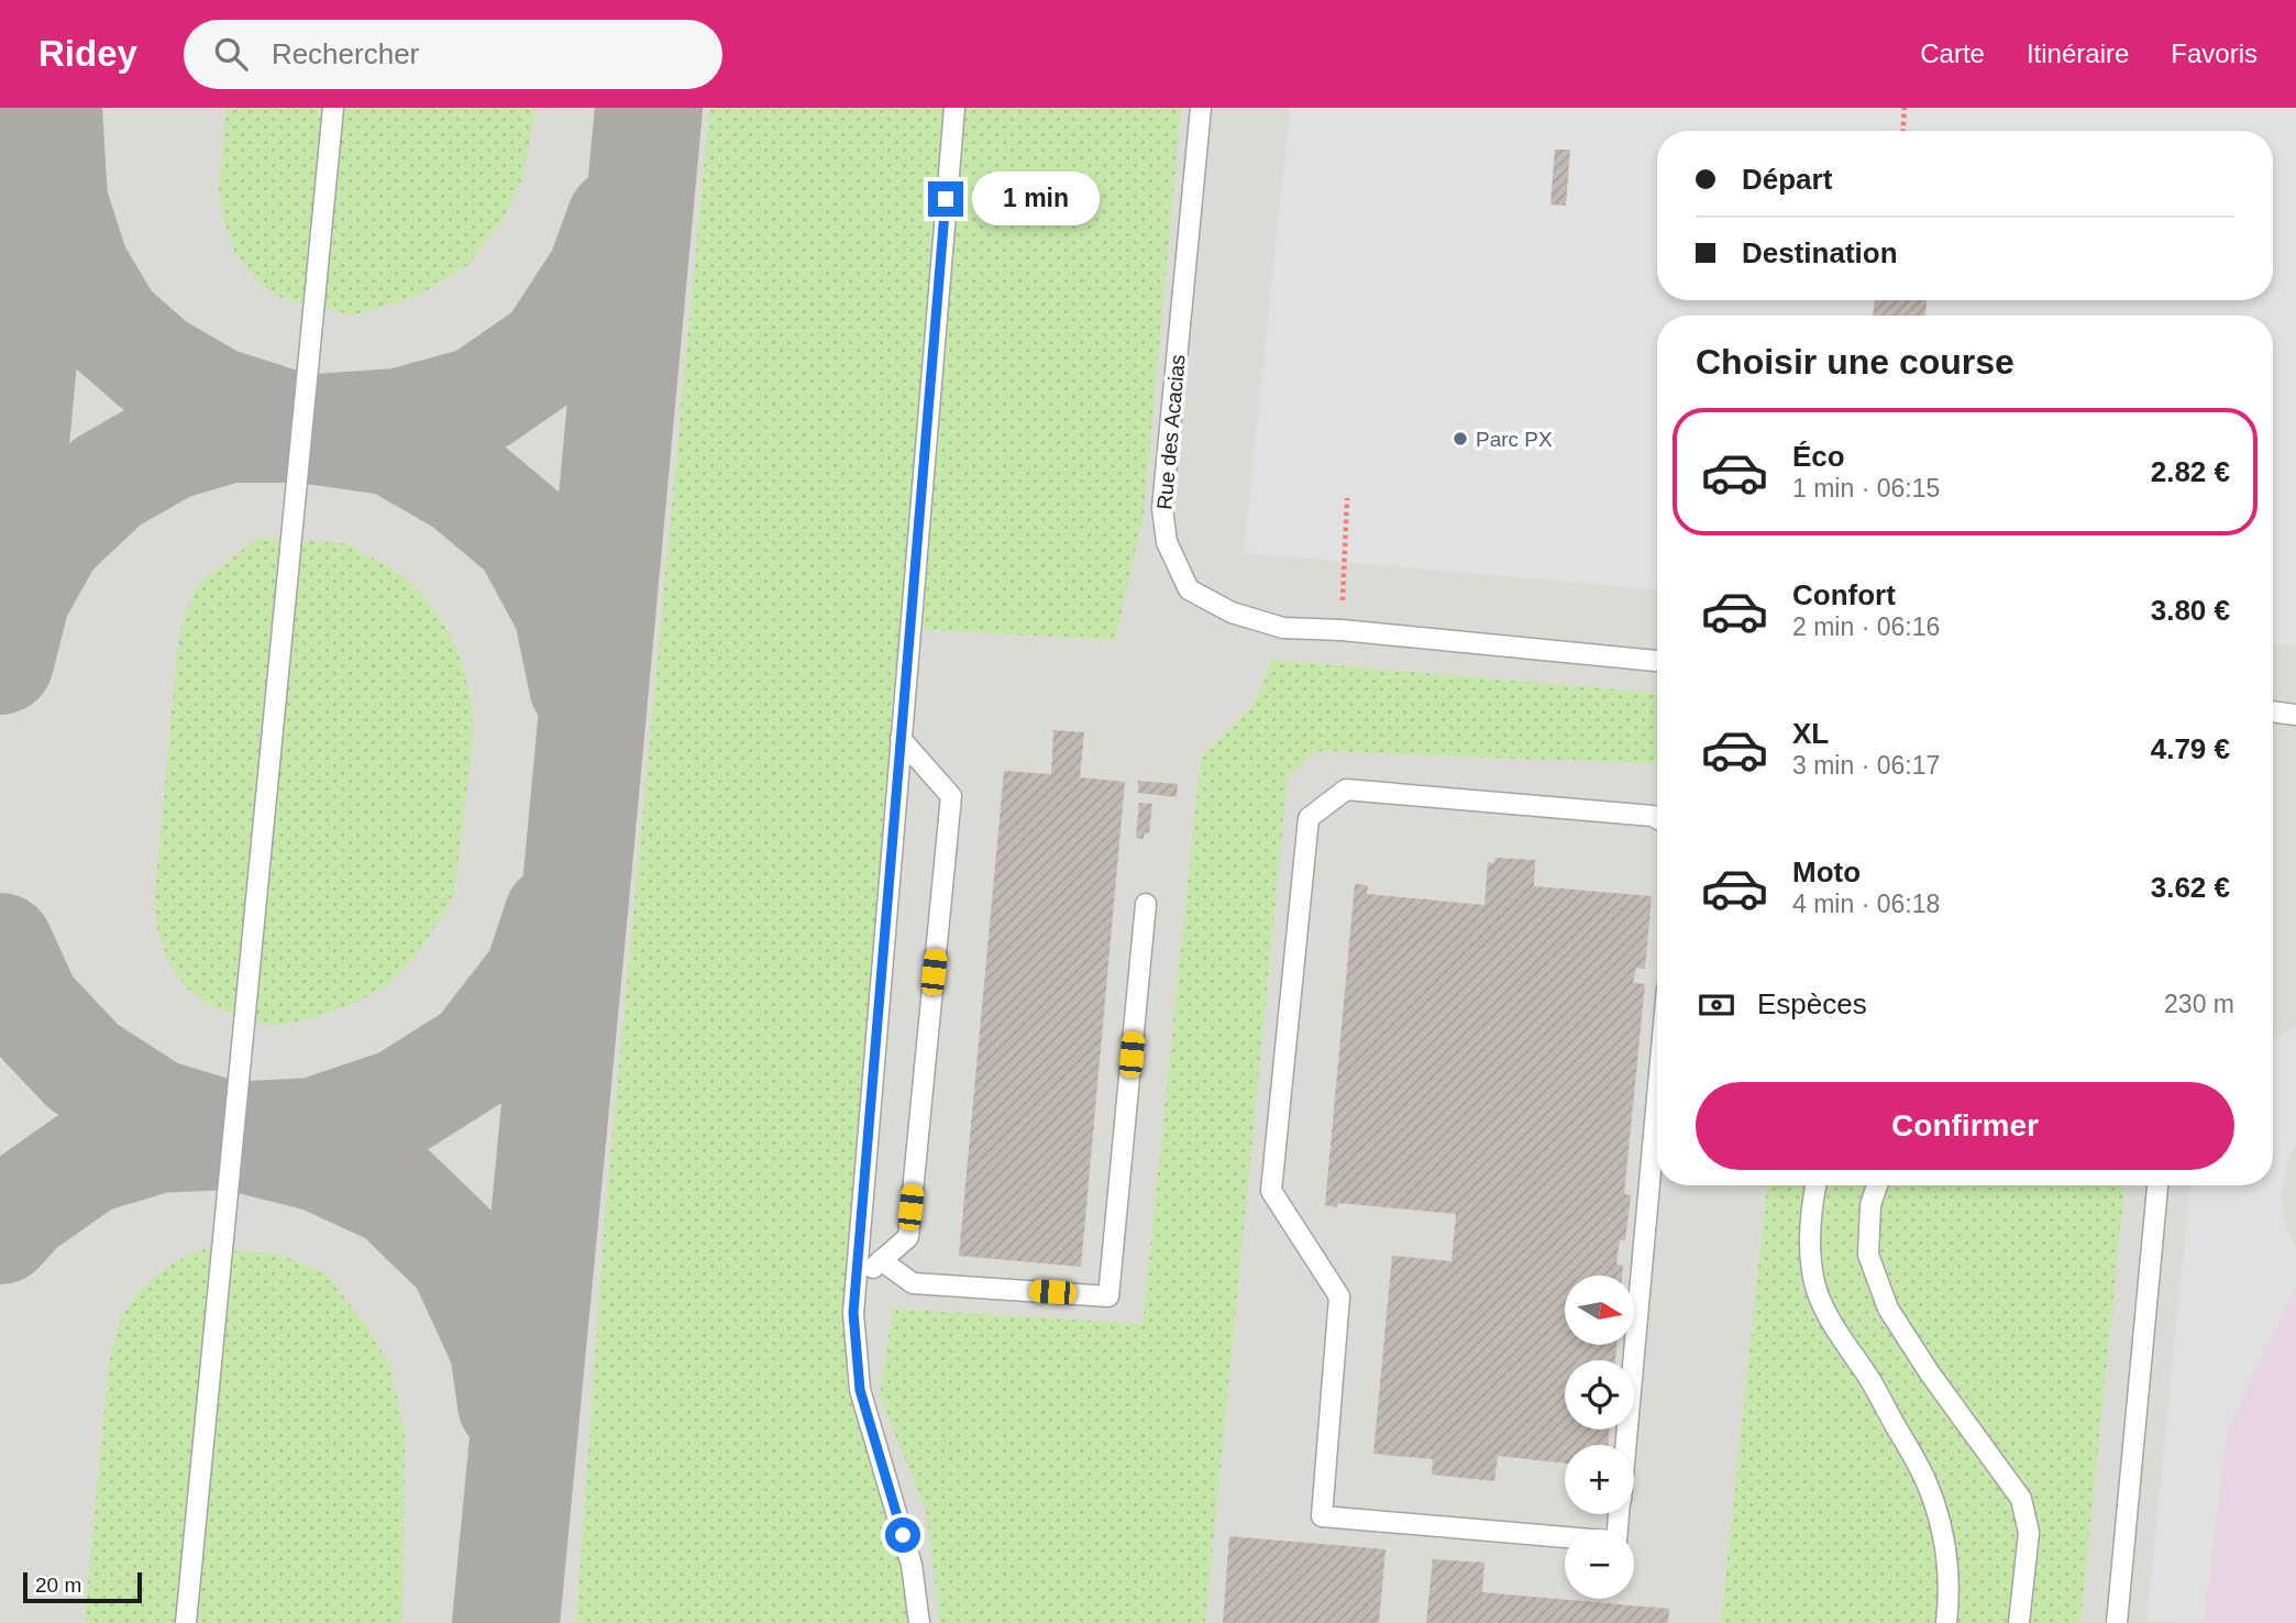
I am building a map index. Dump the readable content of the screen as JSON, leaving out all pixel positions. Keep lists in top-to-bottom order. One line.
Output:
{"streets":{"lane":["Rue des Acacias"]},"places":["Parc PX"],"scale_bar":"20 m","north":"right","page":{"header":"Ridey","search":"Rechercher","nav":["Carte","Itinéraire","Favoris"],"banner":["Départ","Destination"],"bubble":"1 min","heading":"Choisir une course","list":[{"name":"Éco","note":"1 min · 06:15","value":"2.82 €"},{"name":"Confort","note":"2 min · 06:16","value":"3.80 €"},{"name":"XL","note":"3 min · 06:17","value":"4.79 €"},{"name":"Moto","note":"4 min · 06:18","value":"3.62 €"}],"pay":["Espèces","230 m"],"buttons":"Confirmer","map_buttons":["+","−"],"scale":"20 m"}}
